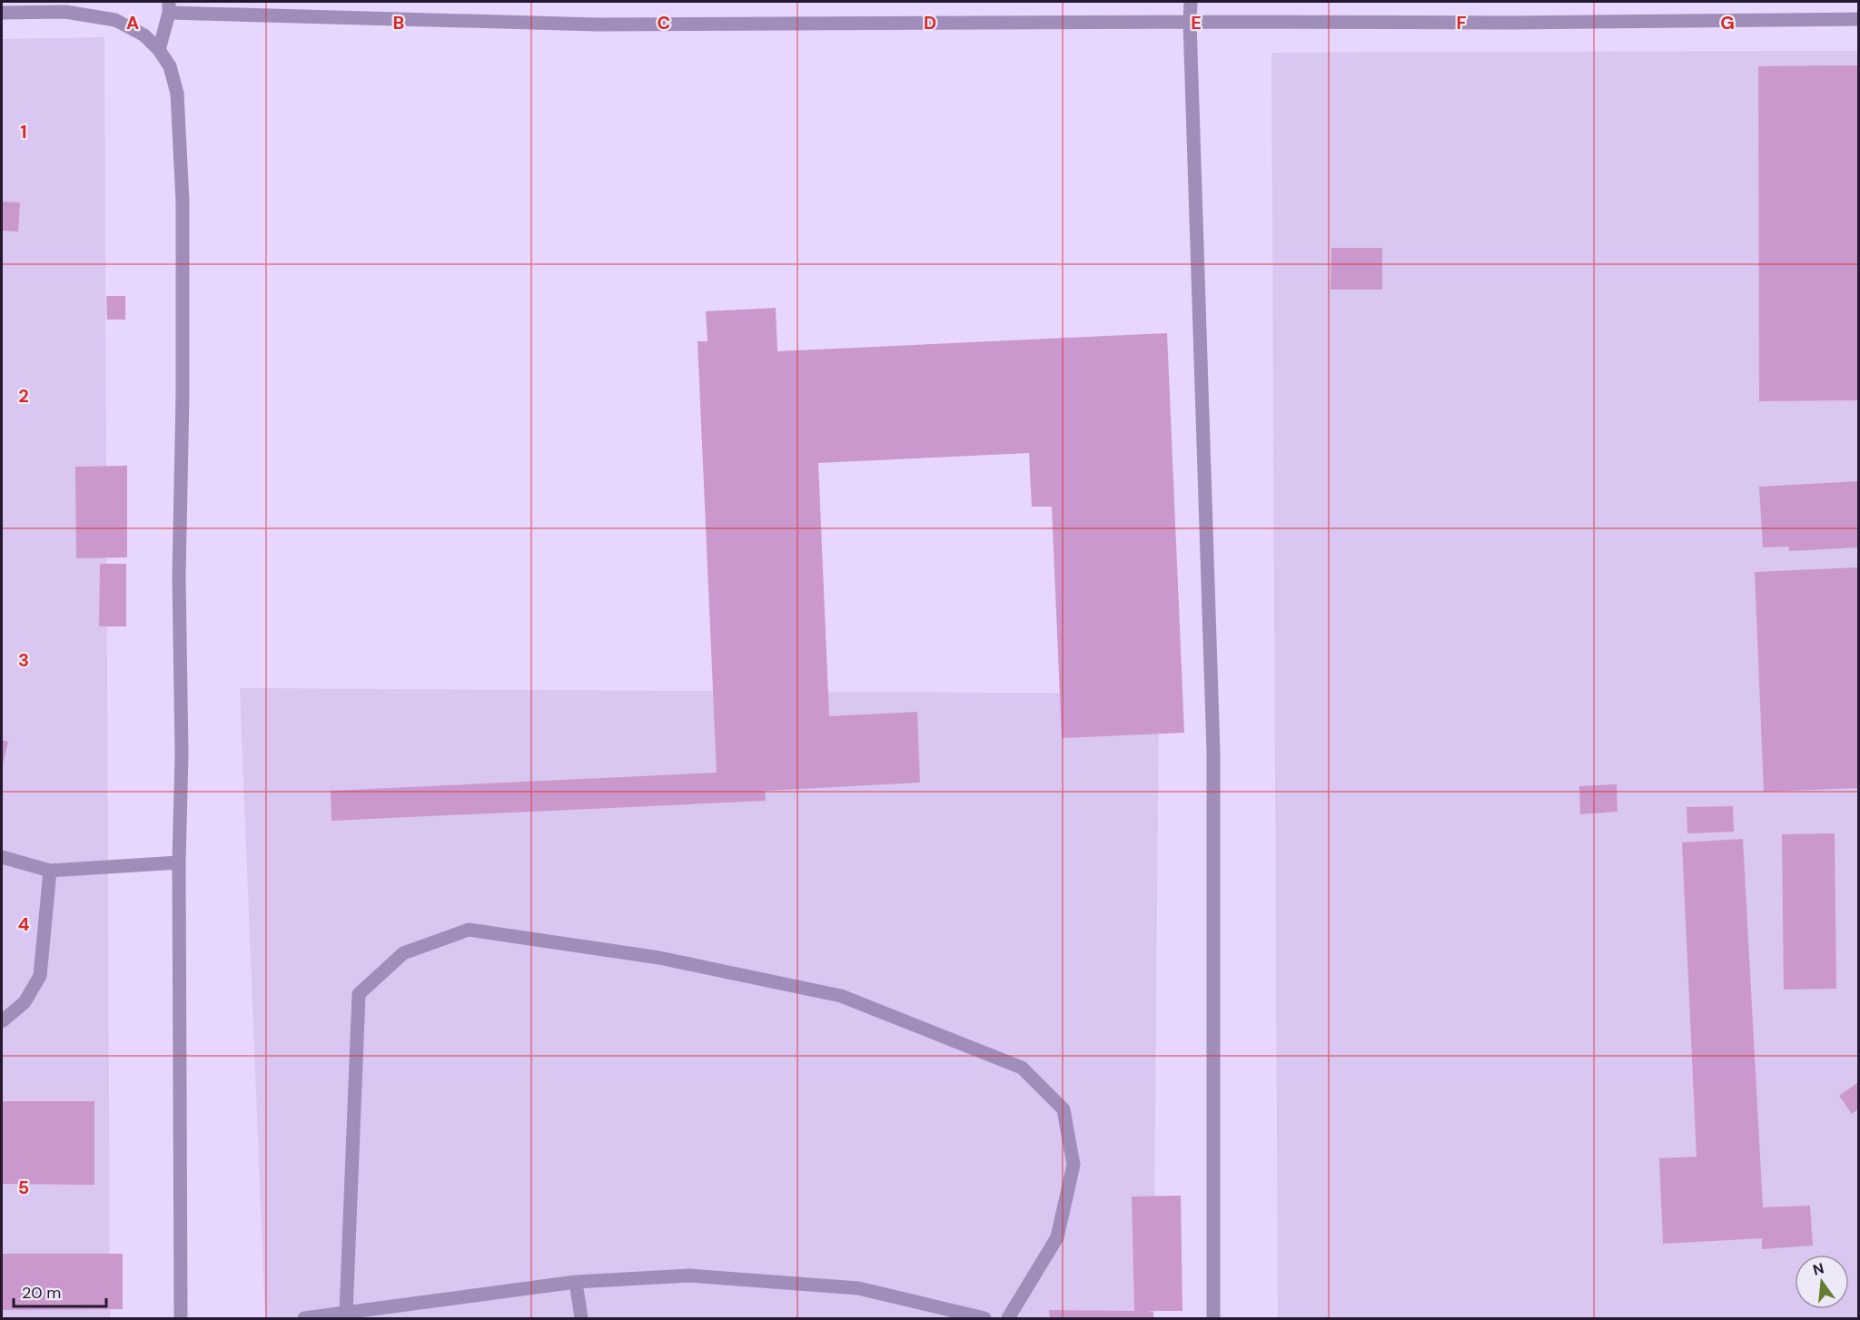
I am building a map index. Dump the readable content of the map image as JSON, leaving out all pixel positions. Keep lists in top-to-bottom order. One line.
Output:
{"scale_bar":"20 m","north":"top","grid":{"columns":["A","B","C","D","E","F","G"],"rows":["1","2","3","4","5"]}}
